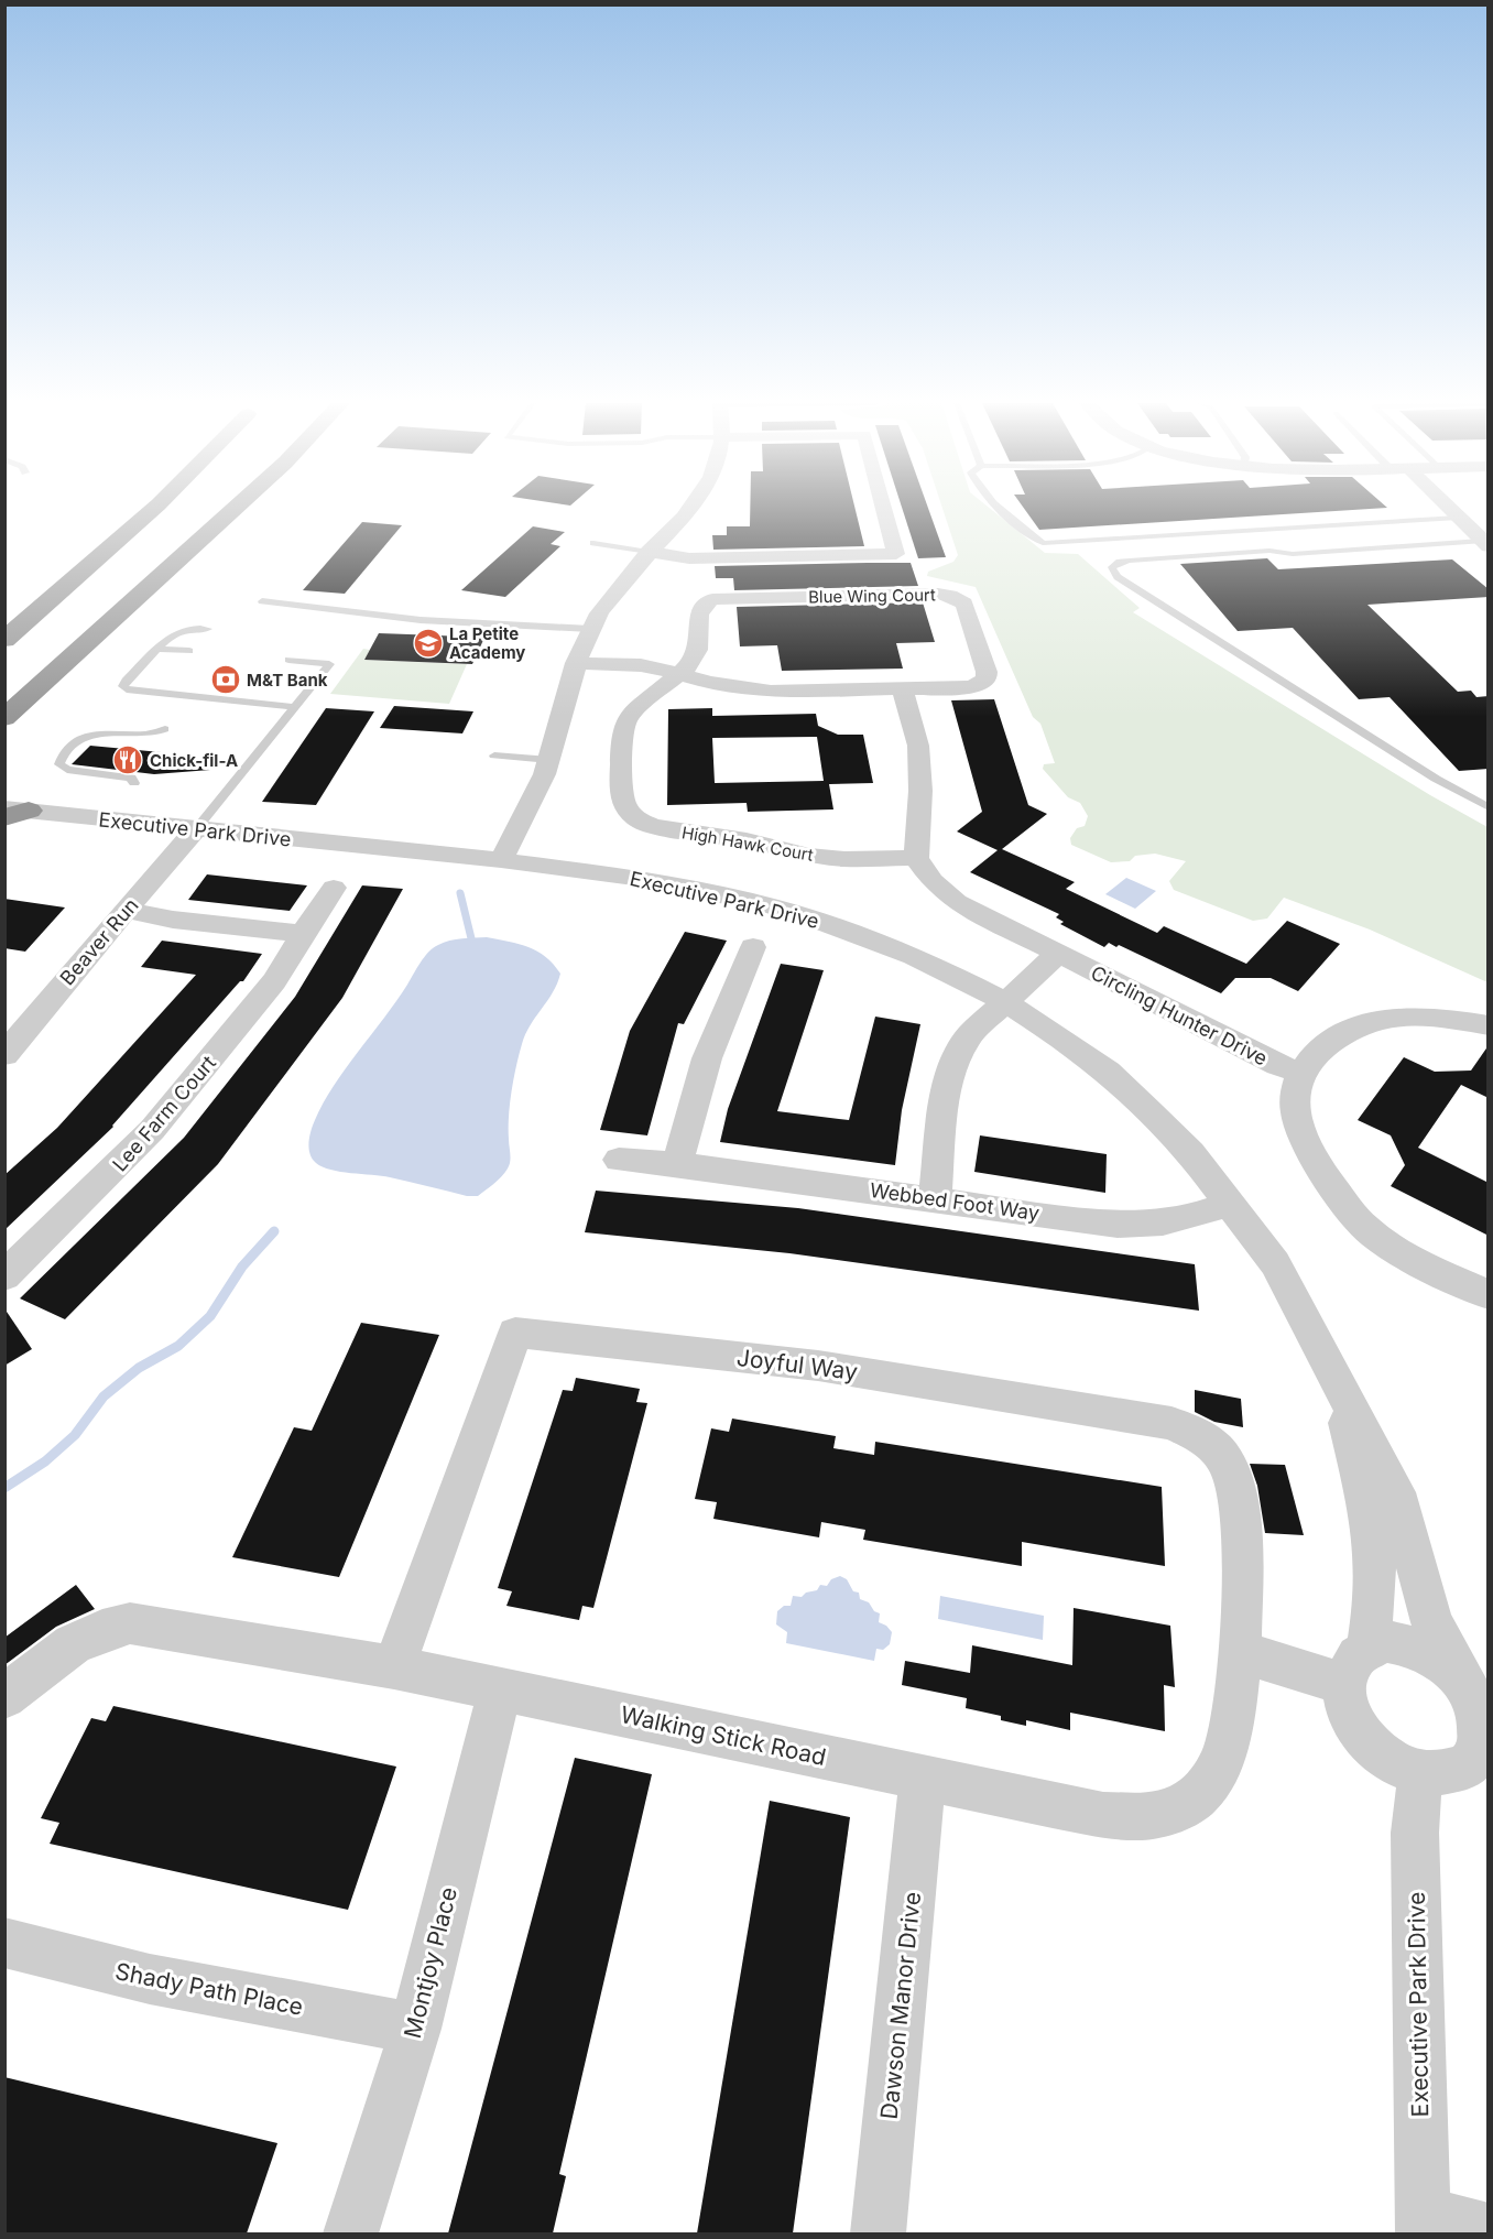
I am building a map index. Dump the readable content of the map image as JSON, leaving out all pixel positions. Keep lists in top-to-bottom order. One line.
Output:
{"streets":{"street":["Blue Wing Court","Executive Park Drive","High Hawk Court","Beaver Run","Circling Hunter Drive","Lee Farm Court","Webbed Foot Way","Joyful Way","Walking Stick Road","Montjoy Place","Shady Path Place","Dawson Manor Drive"]},"crossings":[["Blue Wing Court","High Hawk Court"],["Executive Park Drive","Beaver Run"],["Executive Park Drive","Webbed Foot Way"],["High Hawk Court","Circling Hunter Drive"],["Joyful Way","Walking Stick Road"],["Walking Stick Road","Montjoy Place"],["Walking Stick Road","Dawson Manor Drive"],["Montjoy Place","Shady Path Place"]],"places":{"school or university":["La Petite Academy"],"bank":["M&T Bank"],"restaurant":["Chick-fil-A"]}}
